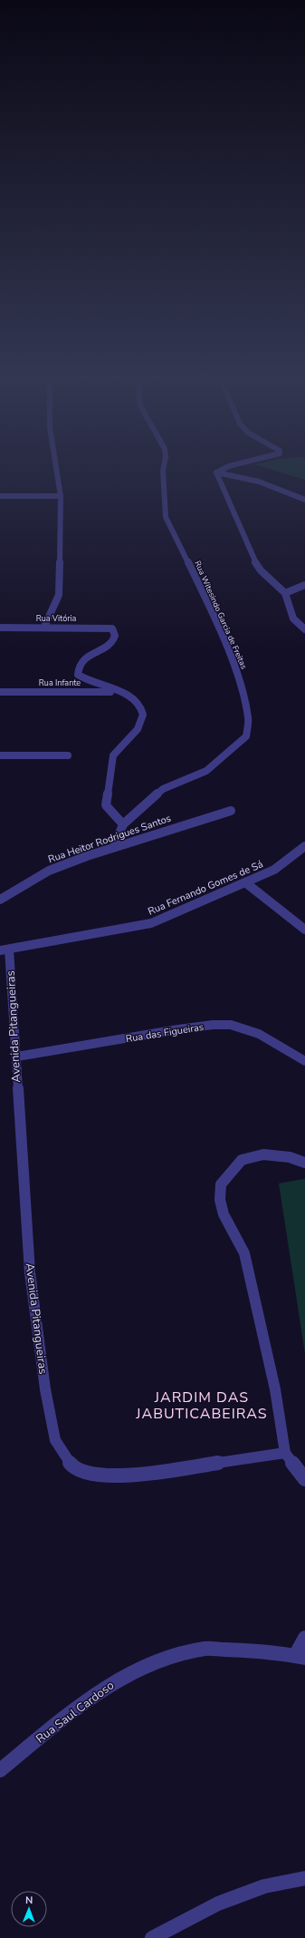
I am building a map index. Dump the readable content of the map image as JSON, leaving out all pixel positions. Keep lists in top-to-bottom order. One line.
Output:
{"streets":{"street":["Rua Witesindo Garcia de Freitas","Rua Vitória","Rua Infante","Rua Heitor Rodrigues Santos","Rua Fernando Gomes de Sá","Avenida Pitangueiras","Rua das Figueiras","Rua Saul Cardoso"]},"crossings":[["Rua Vitória","Rua Infante"],["Rua Fernando Gomes de Sá","Avenida Pitangueiras"],["Avenida Pitangueiras","Rua das Figueiras"]],"districts":["JARDIM DAS JABUTICABEIRAS"],"north":"top"}
